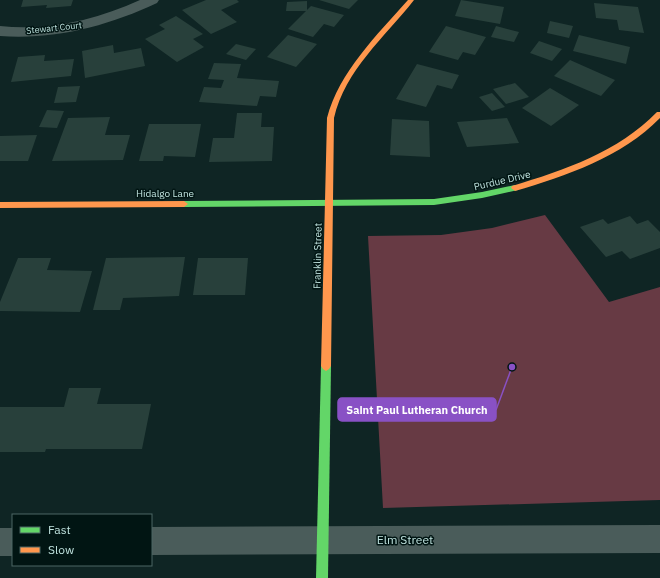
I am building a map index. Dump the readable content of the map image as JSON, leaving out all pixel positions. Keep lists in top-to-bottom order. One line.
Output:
{"streets":{"street":["Stewart Court","Purdue Drive","Hidalgo Lane","Franklin Street","Elm Street"]},"crossings":[["Purdue Drive","Hidalgo Lane"],["Purdue Drive","Franklin Street"],["Hidalgo Lane","Franklin Street"],["Franklin Street","Elm Street"]],"places":["Saint Paul Lutheran Church"],"legend":["Fast","Slow"]}
